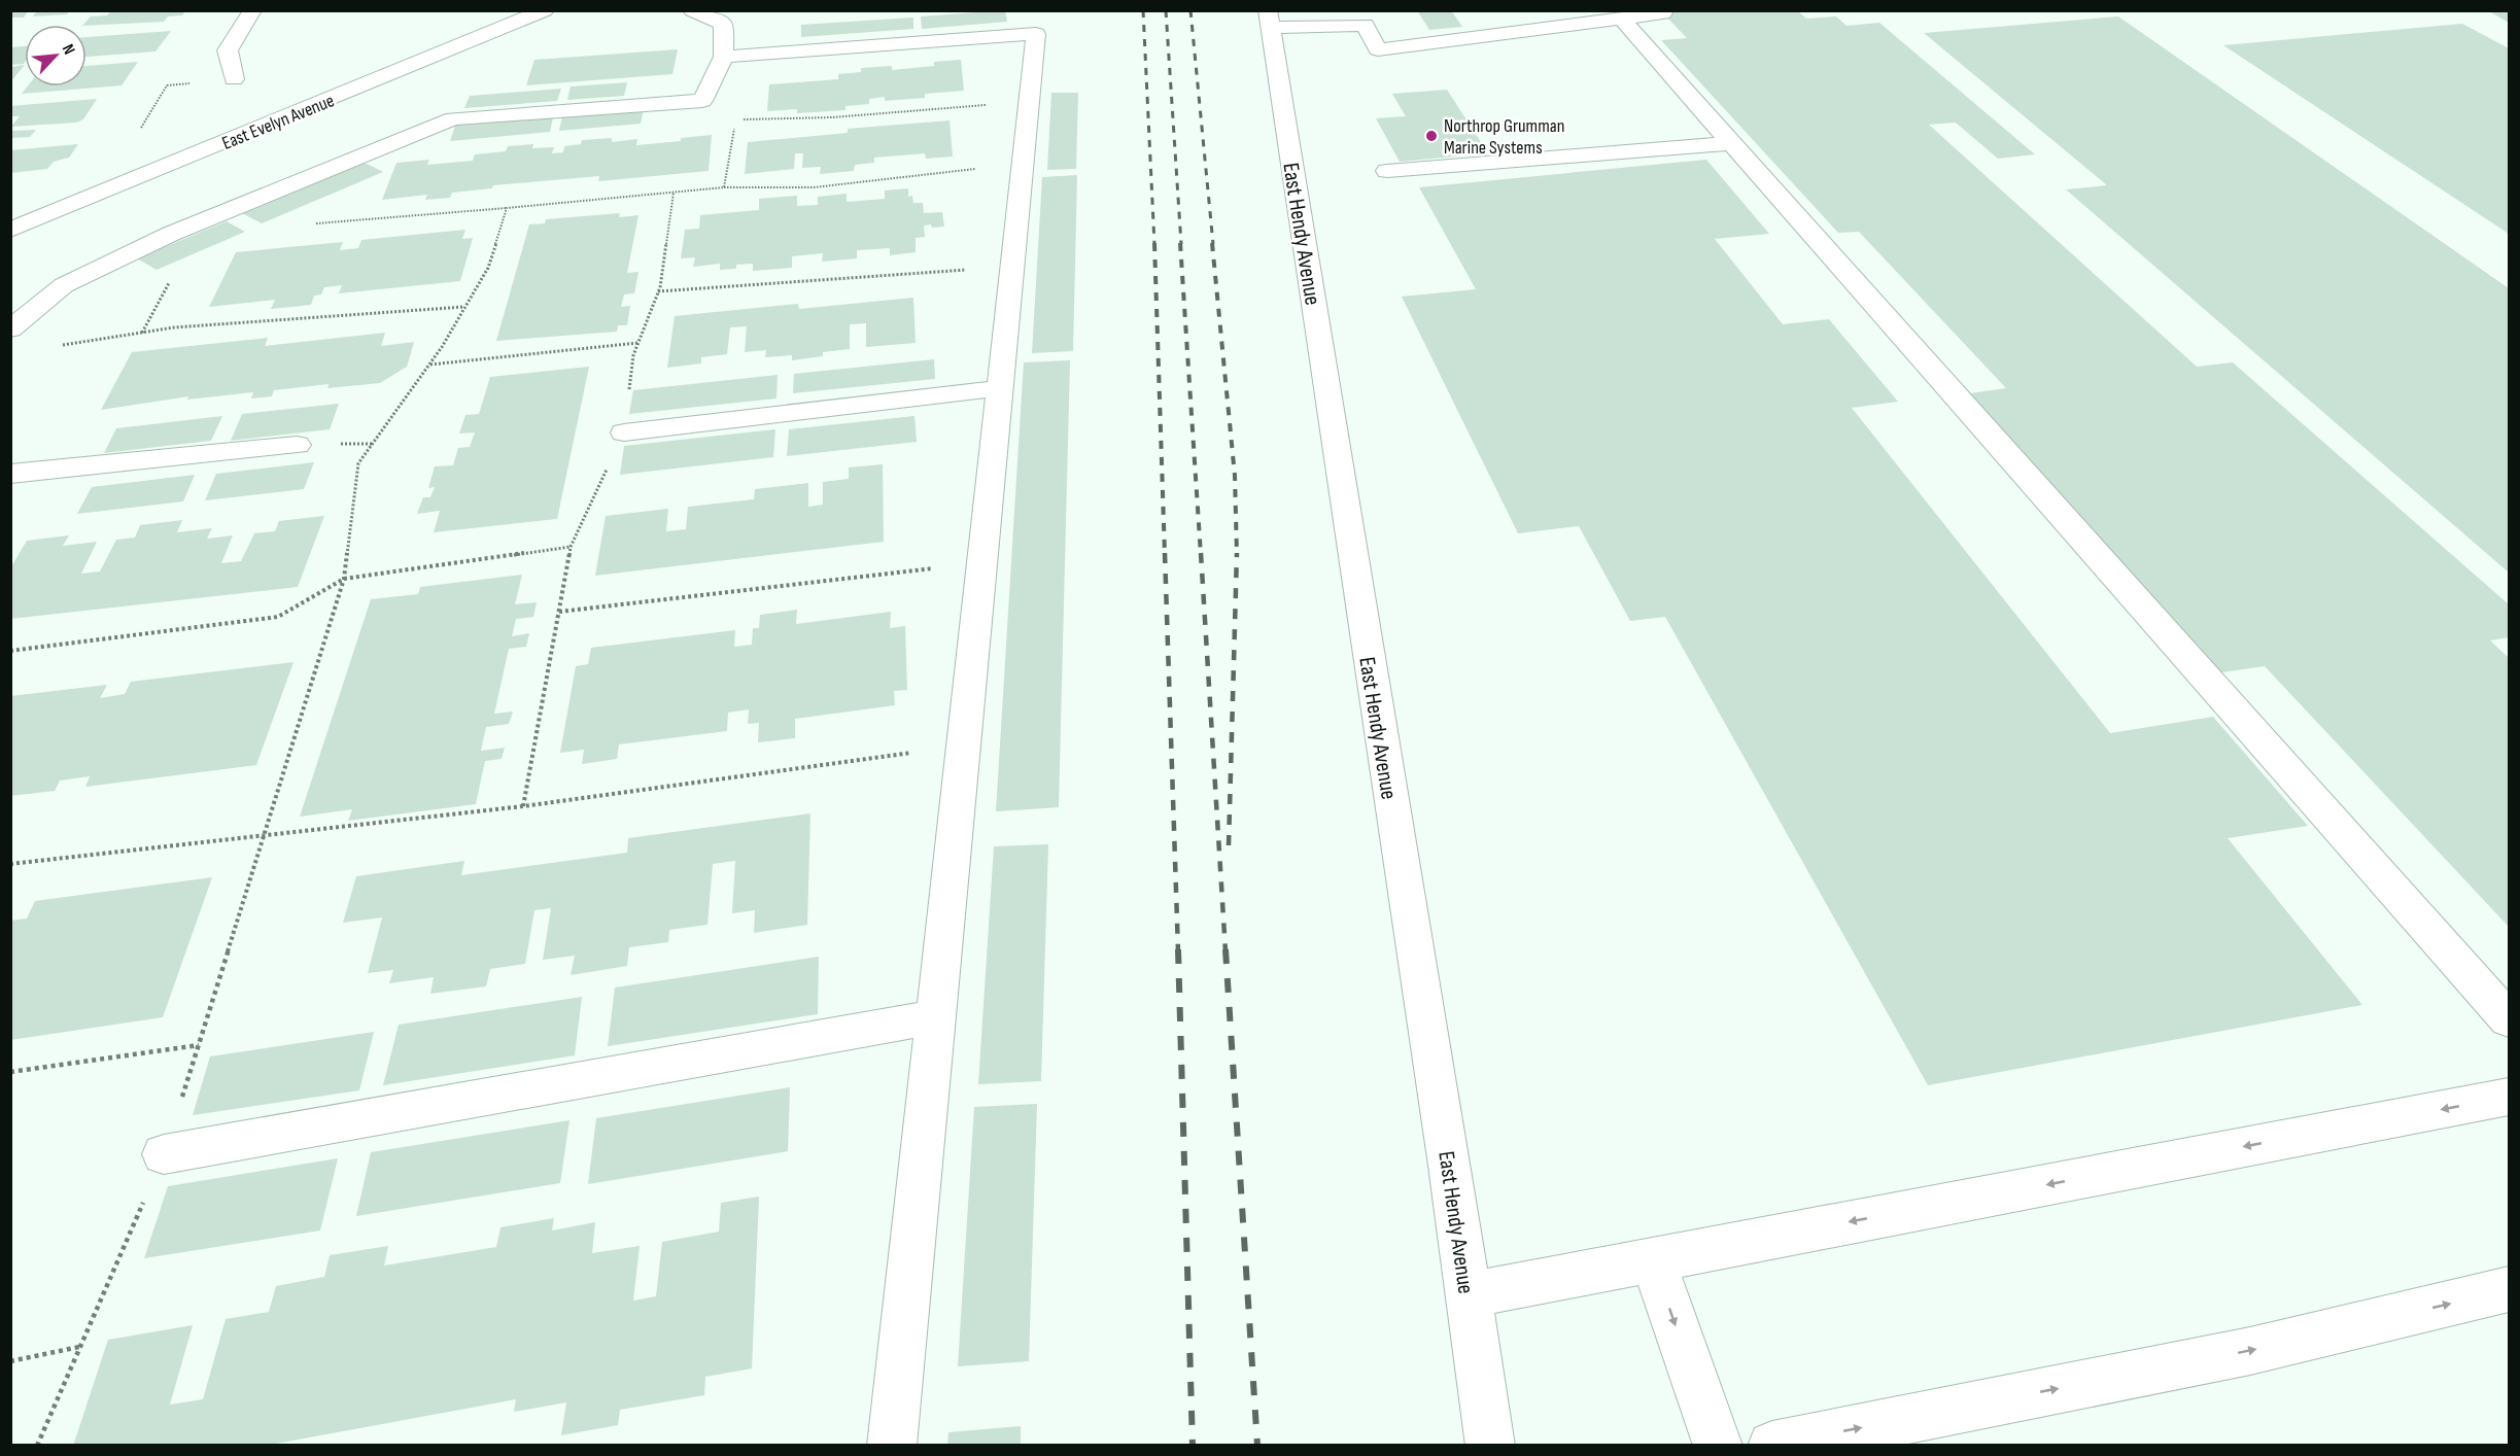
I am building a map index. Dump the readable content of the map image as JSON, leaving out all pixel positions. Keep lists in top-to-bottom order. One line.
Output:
{"streets":{"street":["East Evelyn Avenue","East Hendy Avenue"]},"places":["Northrop Grumman Marine Systems"],"north":"top right"}
